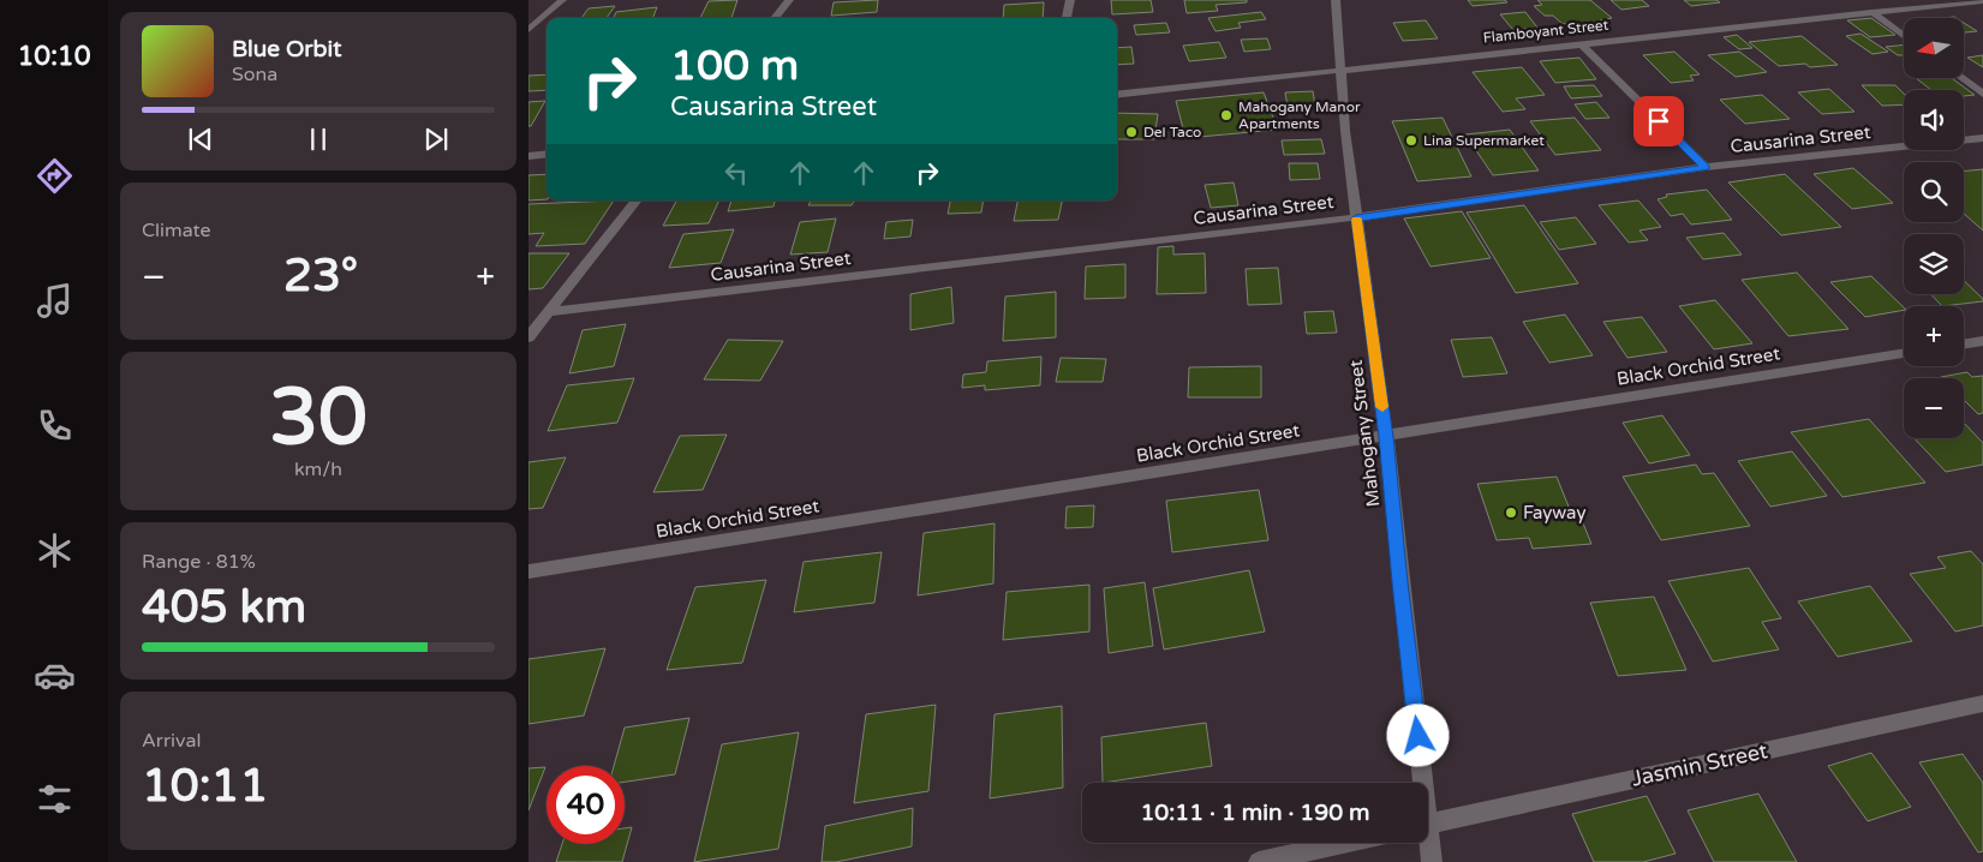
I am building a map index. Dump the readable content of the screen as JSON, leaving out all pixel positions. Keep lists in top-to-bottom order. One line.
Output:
{"streets":{"street":["Flamboyant Street","Causarina Street","Black Orchid Street","Mahogany Street","Jasmin Street"]},"crossings":[["Flamboyant Street","Mahogany Street"],["Causarina Street","Mahogany Street"],["Black Orchid Street","Mahogany Street"]],"places":["Mahogany Manor Apartments","Del Taco","Lina Supermarket","Fayway"],"north":"left","page":{"tabs":"10:10","map_buttons":["+","−"],"turn":["100 m","Causarina Street"],"song":["Blue Orbit","Sona"],"tile":["Climate",["30","km/h"],["Range · 81%","405 km"],["Arrival","10:11"]],"heat":["−","23°","+"],"limit":"40","trip":"10:11 · 1 min · 190 m"}}
